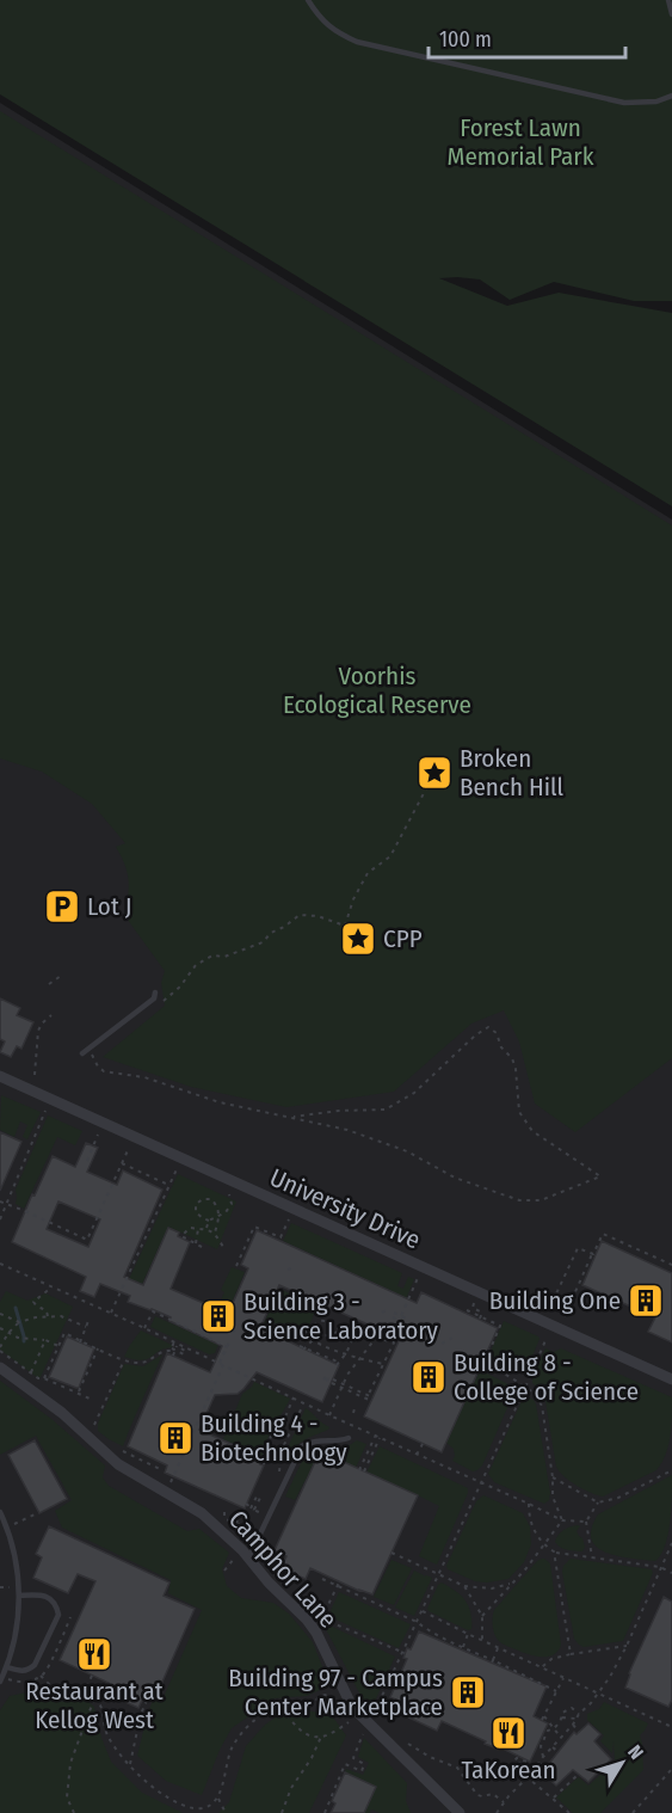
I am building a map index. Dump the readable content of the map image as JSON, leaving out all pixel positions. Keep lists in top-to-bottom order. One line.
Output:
{"streets":{"street":["University Drive","Camphor Lane"]},"parks":["Forest Lawn Memorial Park","Voorhis Ecological Reserve"],"places":{"place":["Broken Bench Hill","CPP"],"parking":["Lot J"],"building":["Building One","Building 3 - Science Laboratory","Building 8 - College of Science","Building 4 - Biotechnology","Building 97 - Campus Center Marketplace"],"restaurant":["Restaurant at Kellog West","TaKorean"]},"scale_bar":"100 m","north":"top right"}
